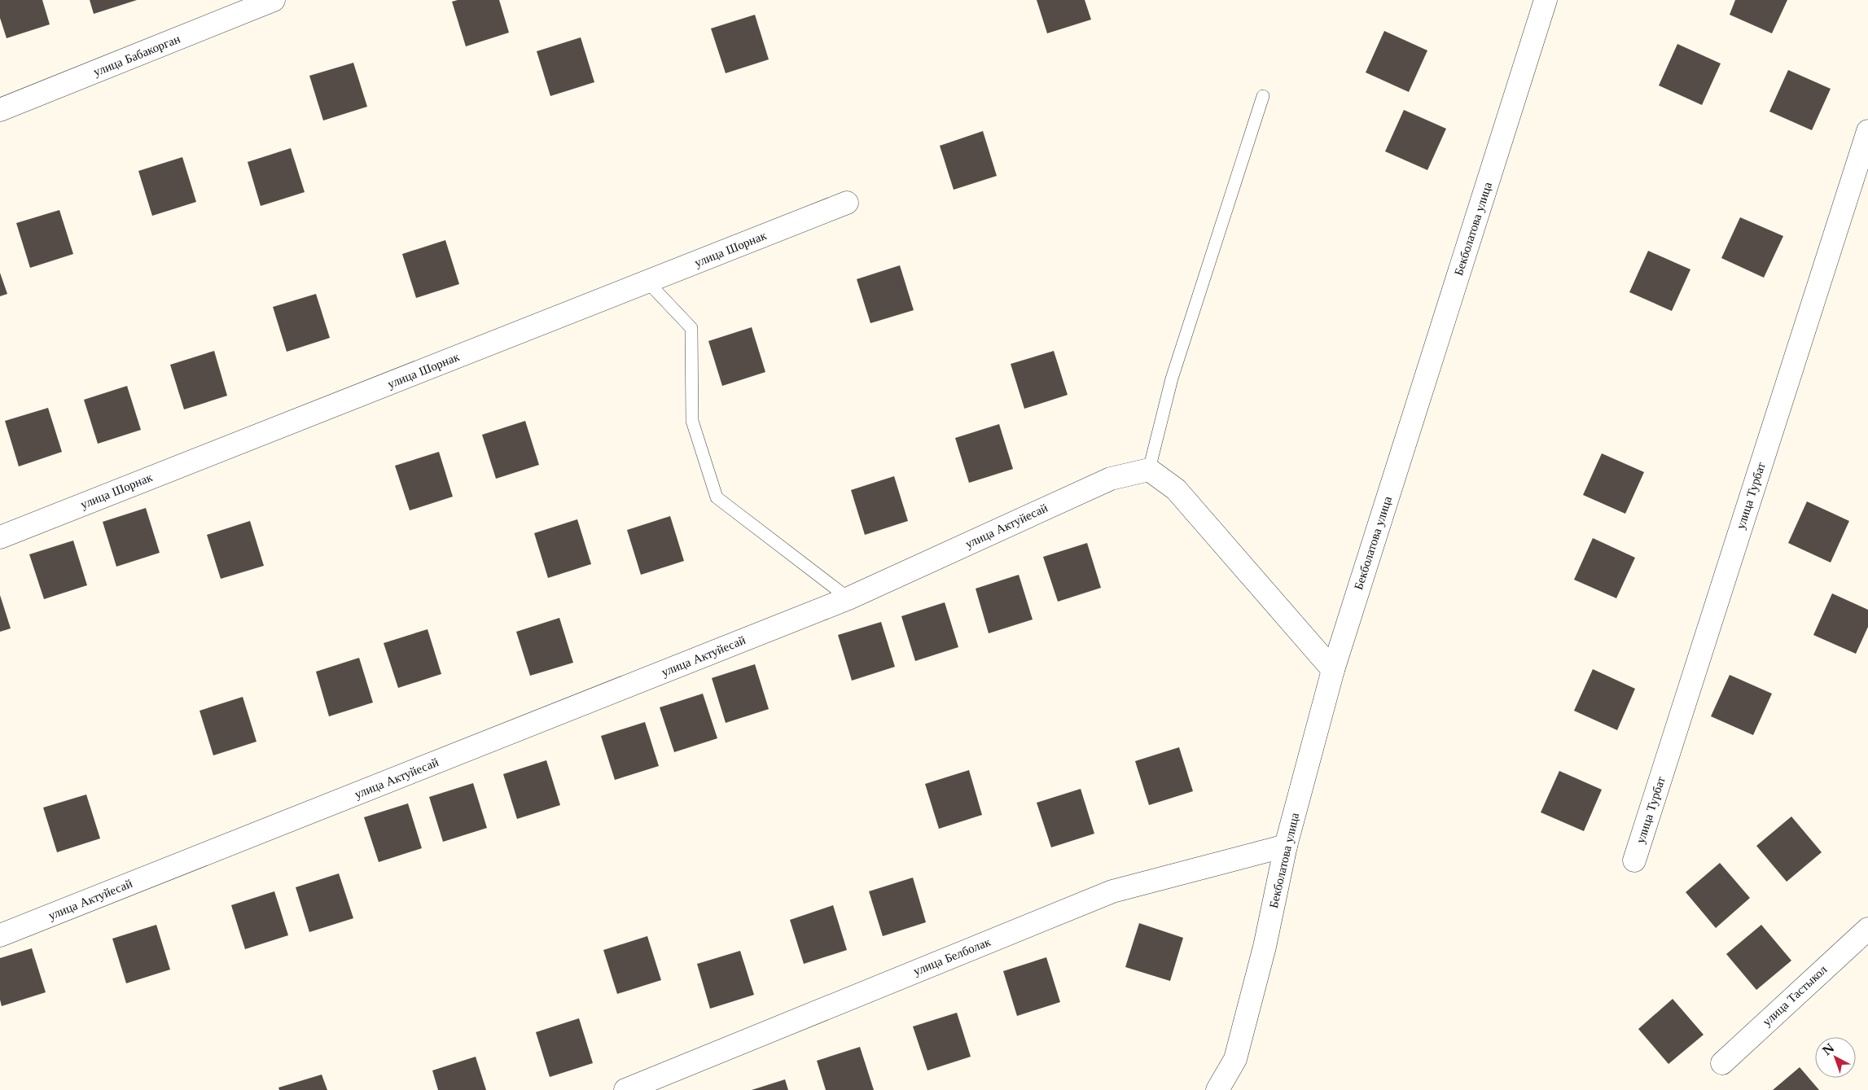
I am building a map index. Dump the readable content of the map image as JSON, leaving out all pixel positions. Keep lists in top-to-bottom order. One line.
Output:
{"streets":{"street":["улица Бабакорган","Бекболатова улица","улица Шорнак","улица Турбат","улица Актуйесай","улица Белболак","улица Тастыкол"]},"crossings":[["Бекболатова улица","улица Белболак"]],"north":"top left"}
